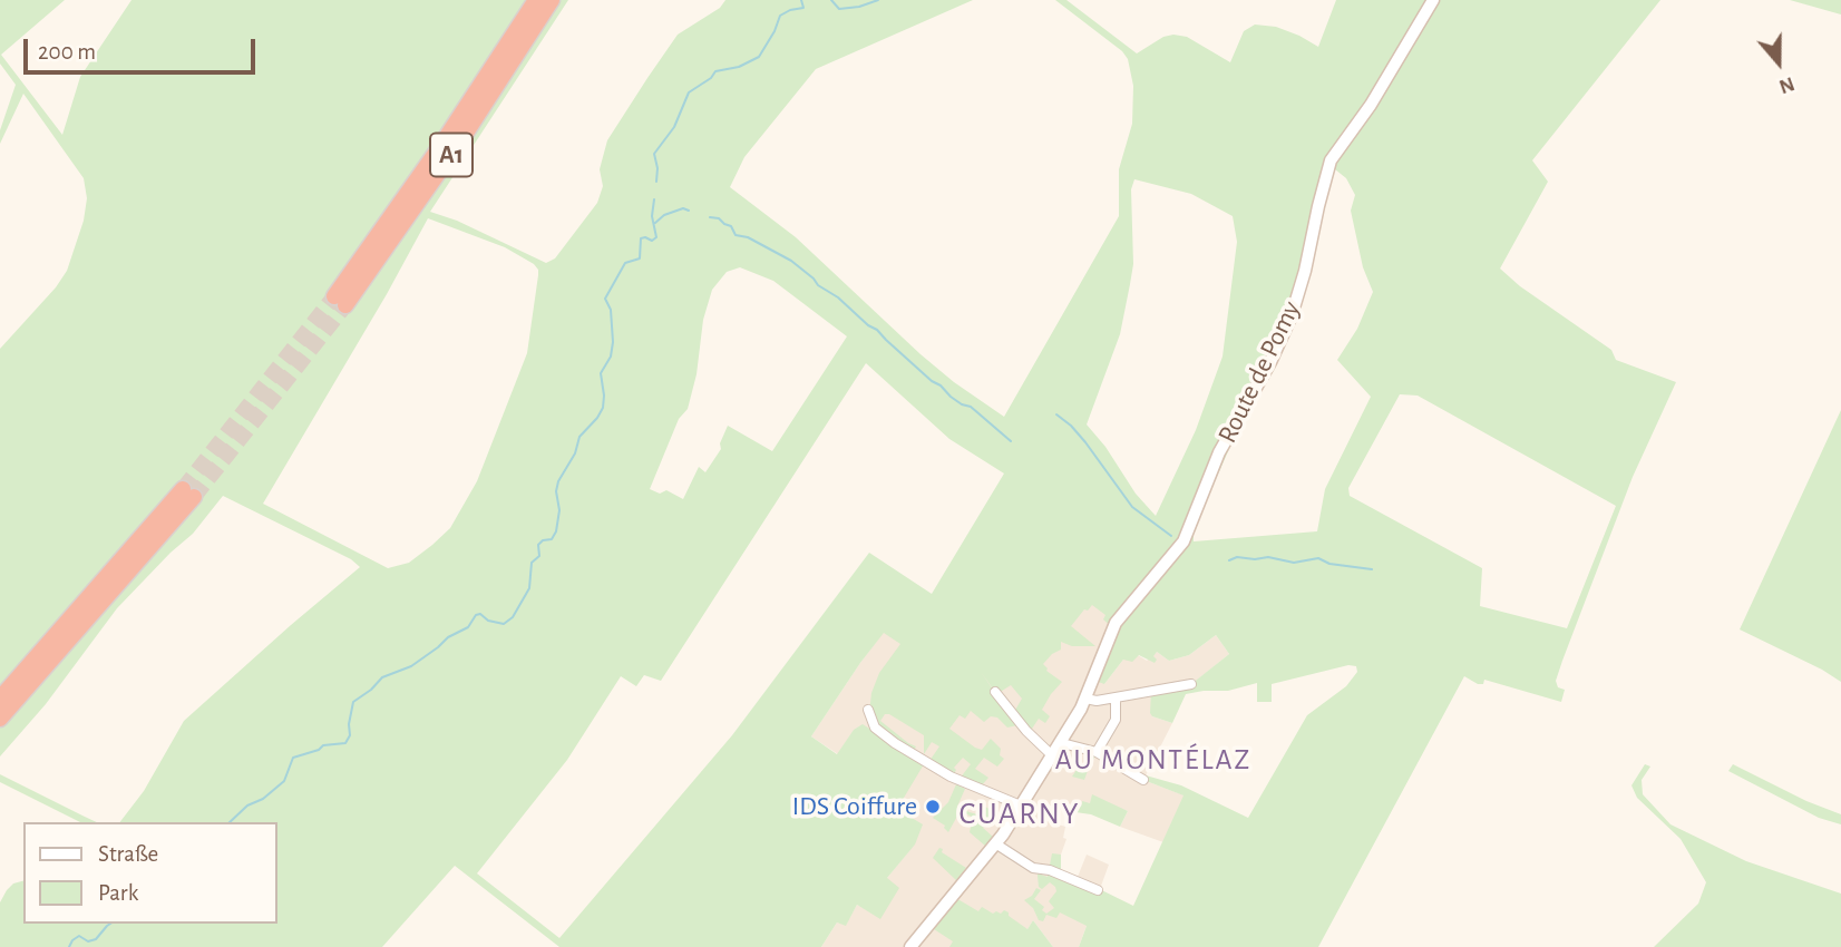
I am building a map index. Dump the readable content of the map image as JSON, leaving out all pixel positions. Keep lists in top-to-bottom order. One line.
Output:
{"streets":{"highway":["A1"],"street":["Route de Pomy"]},"districts":["AU MONTÉLAZ","CUARNY"],"places":["IDS Coiffure"],"legend":["Straße","Park"],"scale_bar":"200 m","north":"bottom"}
